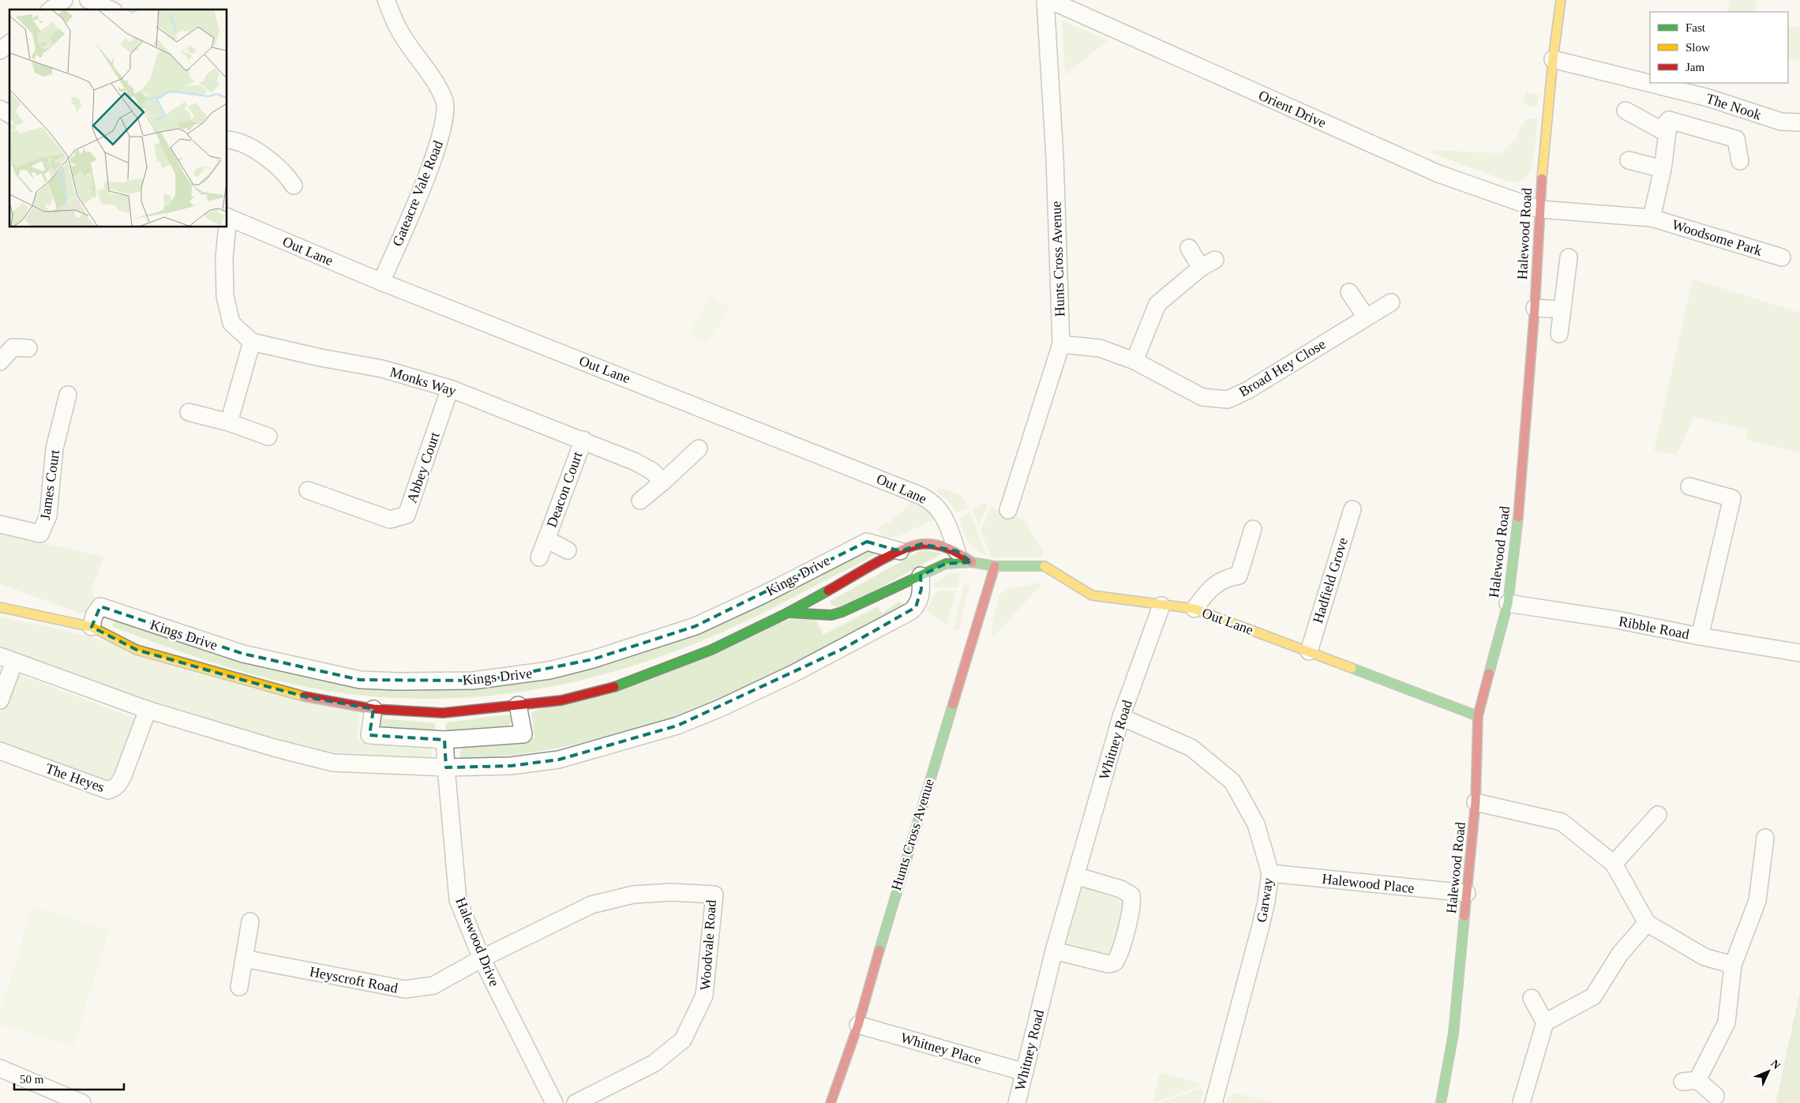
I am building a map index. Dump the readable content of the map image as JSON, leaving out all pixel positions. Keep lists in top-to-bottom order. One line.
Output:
{"streets":{"street":["The Nook","Orient Drive","Gateacre Vale Road","Halewood Road","Woodsome Park","Out Lane","Hunts Cross Avenue","Broad Hey Close","Monks Way","Abbey Court","James Court","Deacon Court","Kings Drive","Hadfield Grove","Ribble Road","Whitney Road","The Heyes","Halewood Place","Garway","Halewood Drive","Woodvale Road","Heyscroft Road","Whitney Place"]},"crossings":[["The Nook","Halewood Road"],["Orient Drive","Halewood Road"],["Orient Drive","Woodsome Park"],["Gateacre Vale Road","Out Lane"],["Halewood Road","Woodsome Park"],["Halewood Road","Out Lane"],["Halewood Road","Ribble Road"],["Halewood Road","Halewood Place"],["Out Lane","Hunts Cross Avenue"],["Out Lane","Kings Drive"],["Out Lane","Hadfield Grove"],["Out Lane","Whitney Road"],["Hunts Cross Avenue","Broad Hey Close"],["Hunts Cross Avenue","Whitney Place"],["Monks Way","Abbey Court"],["Monks Way","Deacon Court"],["Whitney Road","Garway"],["Whitney Road","Whitney Place"],["Halewood Place","Garway"],["Halewood Drive","Woodvale Road"],["Halewood Drive","Heyscroft Road"],["Woodvale Road","Heyscroft Road"]],"legend":["Fast","Slow","Jam"],"scale_bar":"50 m","north":"top right"}
